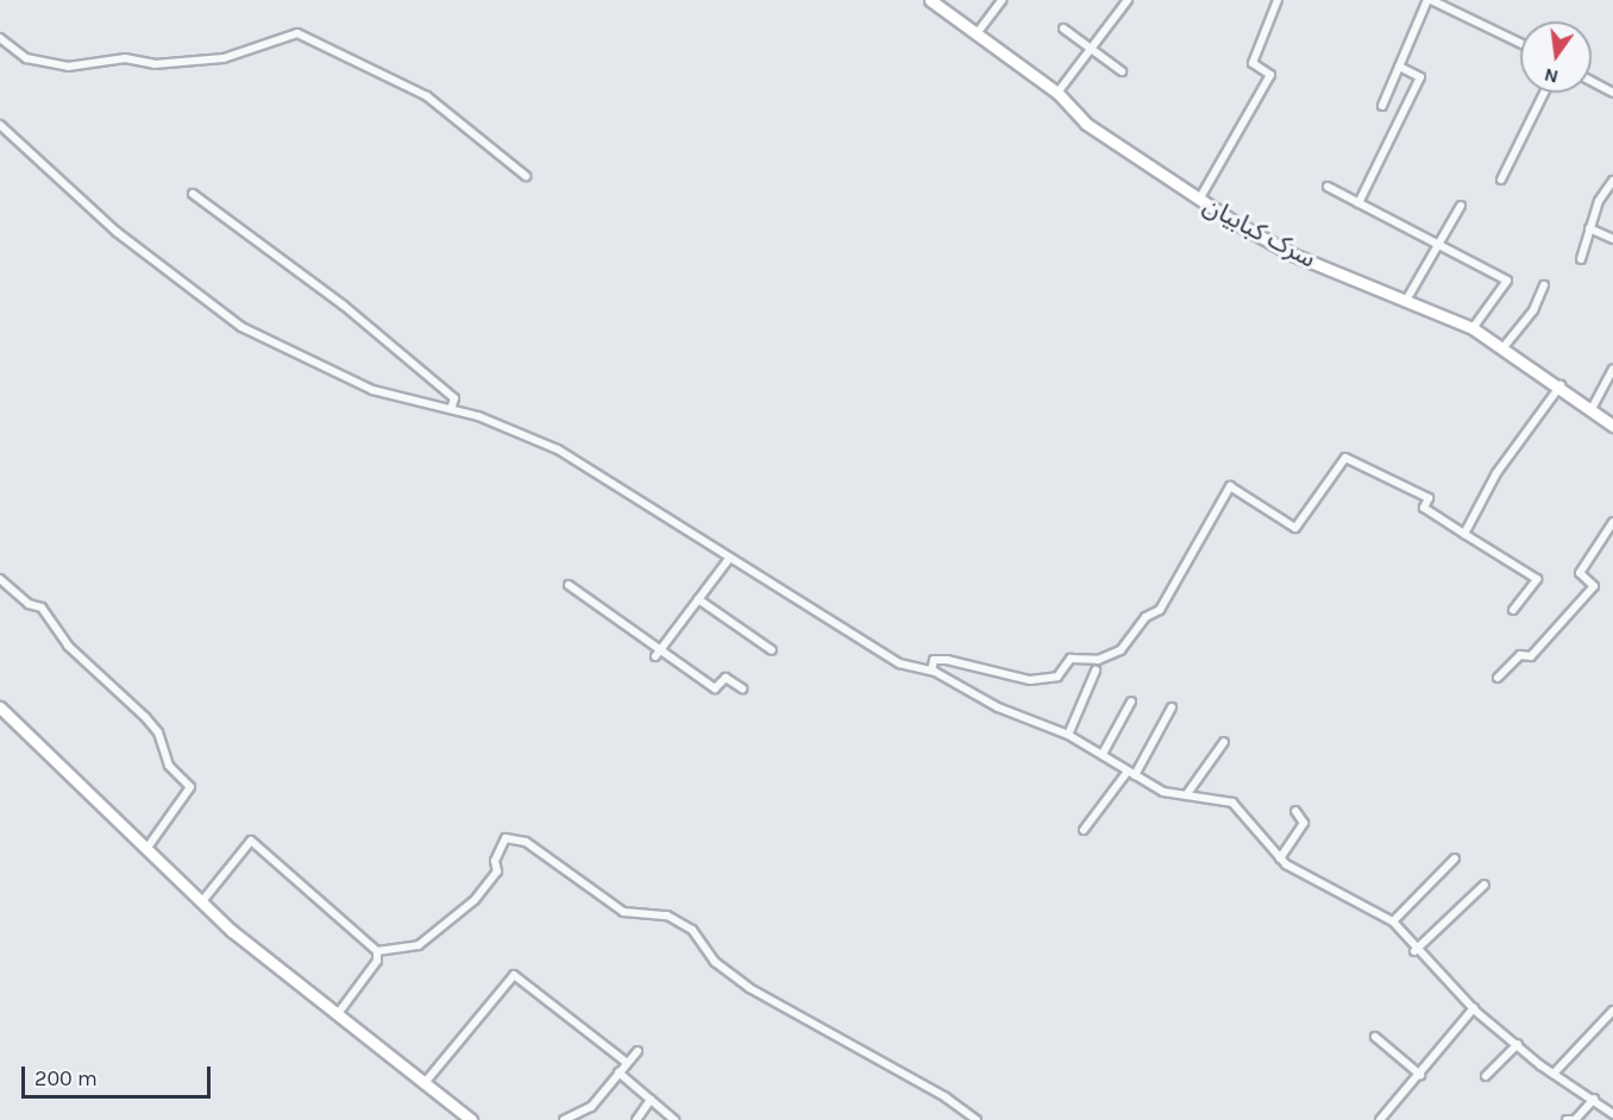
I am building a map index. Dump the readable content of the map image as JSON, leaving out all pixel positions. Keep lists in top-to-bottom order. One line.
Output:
{"streets":{"street":["سرک کبابیان"]},"scale_bar":"200 m","north":"bottom"}
